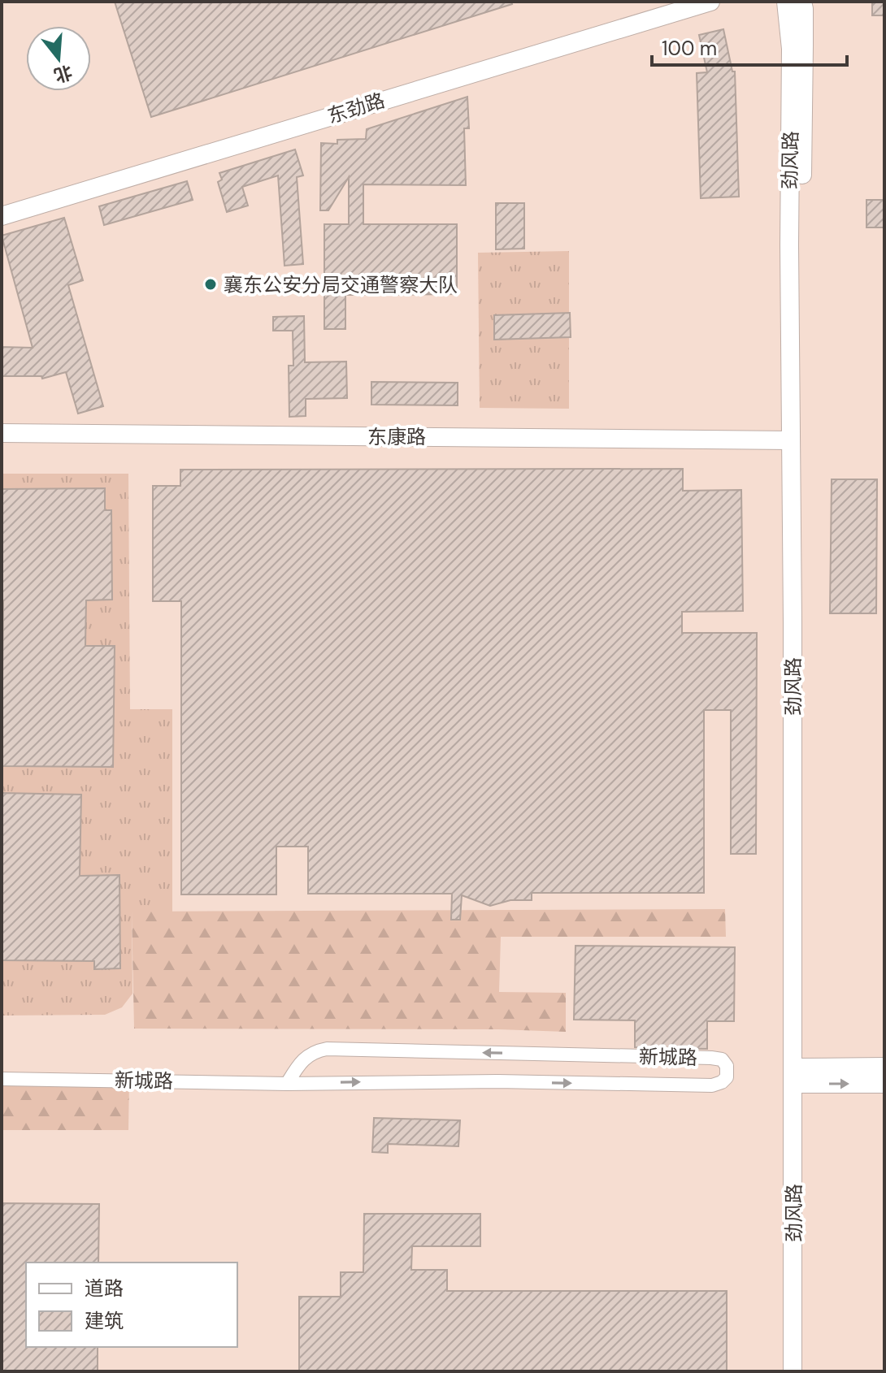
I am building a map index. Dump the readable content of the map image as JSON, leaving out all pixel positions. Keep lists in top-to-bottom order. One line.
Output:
{"streets":{"street":["东劲路","劲风路","东康路","新城路"]},"crossings":[["劲风路","东康路"]],"places":["襄东公安分局交通警察大队"],"legend":["道路","建筑"],"scale_bar":"100 m","north":"bottom"}
